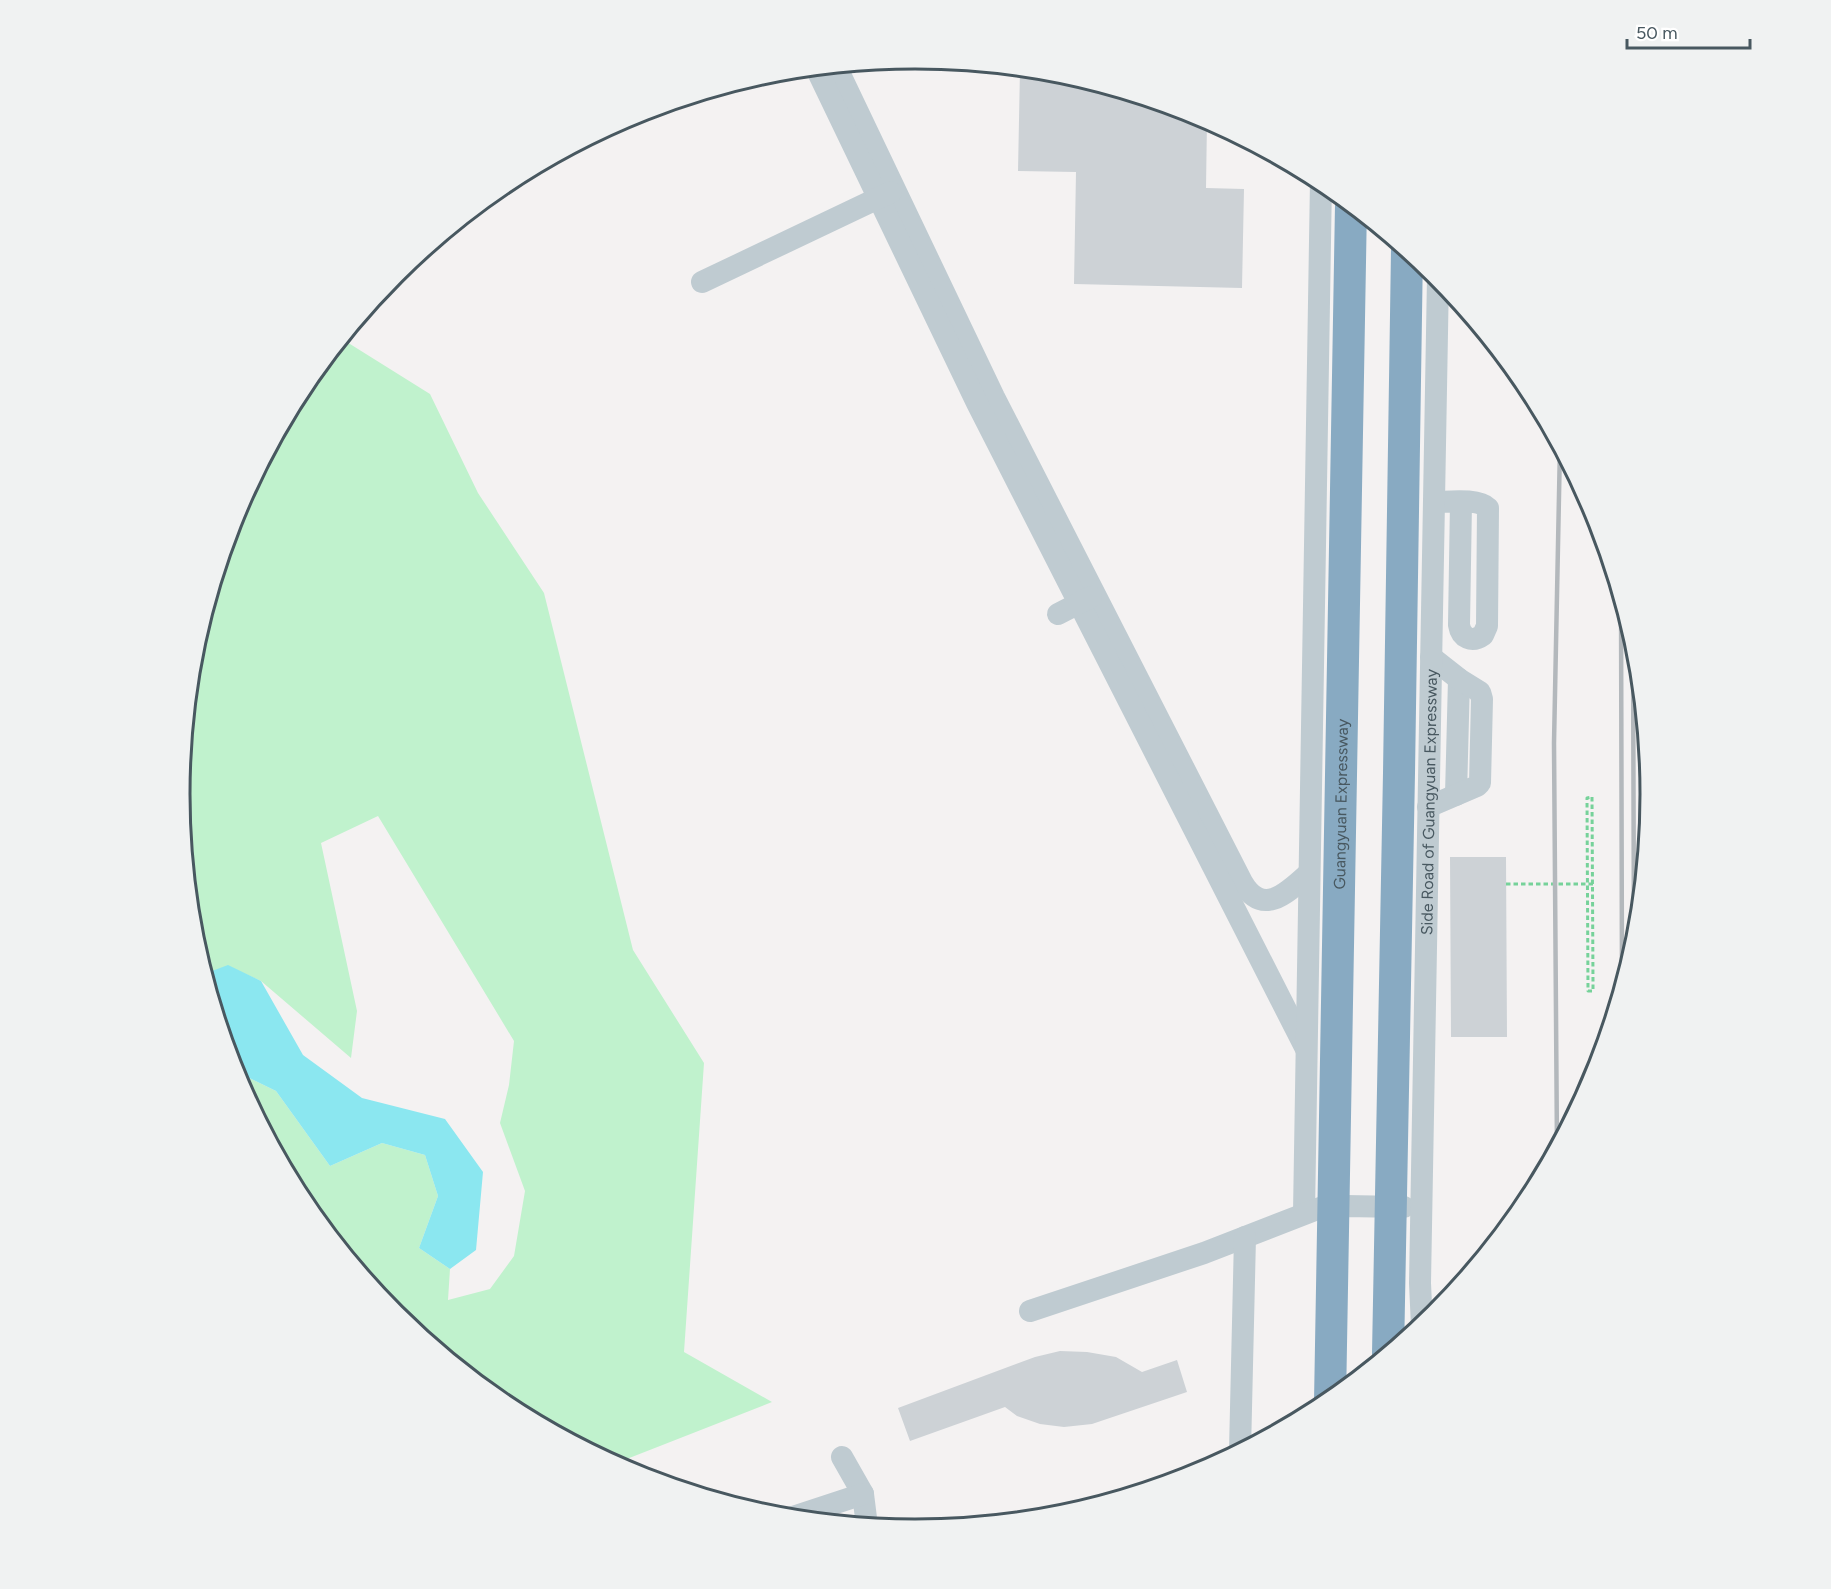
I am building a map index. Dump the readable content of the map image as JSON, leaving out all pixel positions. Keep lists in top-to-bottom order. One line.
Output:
{"streets":{"highway":["Guangyuan Expressway"],"street":["Side Road of Guangyuan Expressway"]},"scale_bar":"50 m"}
